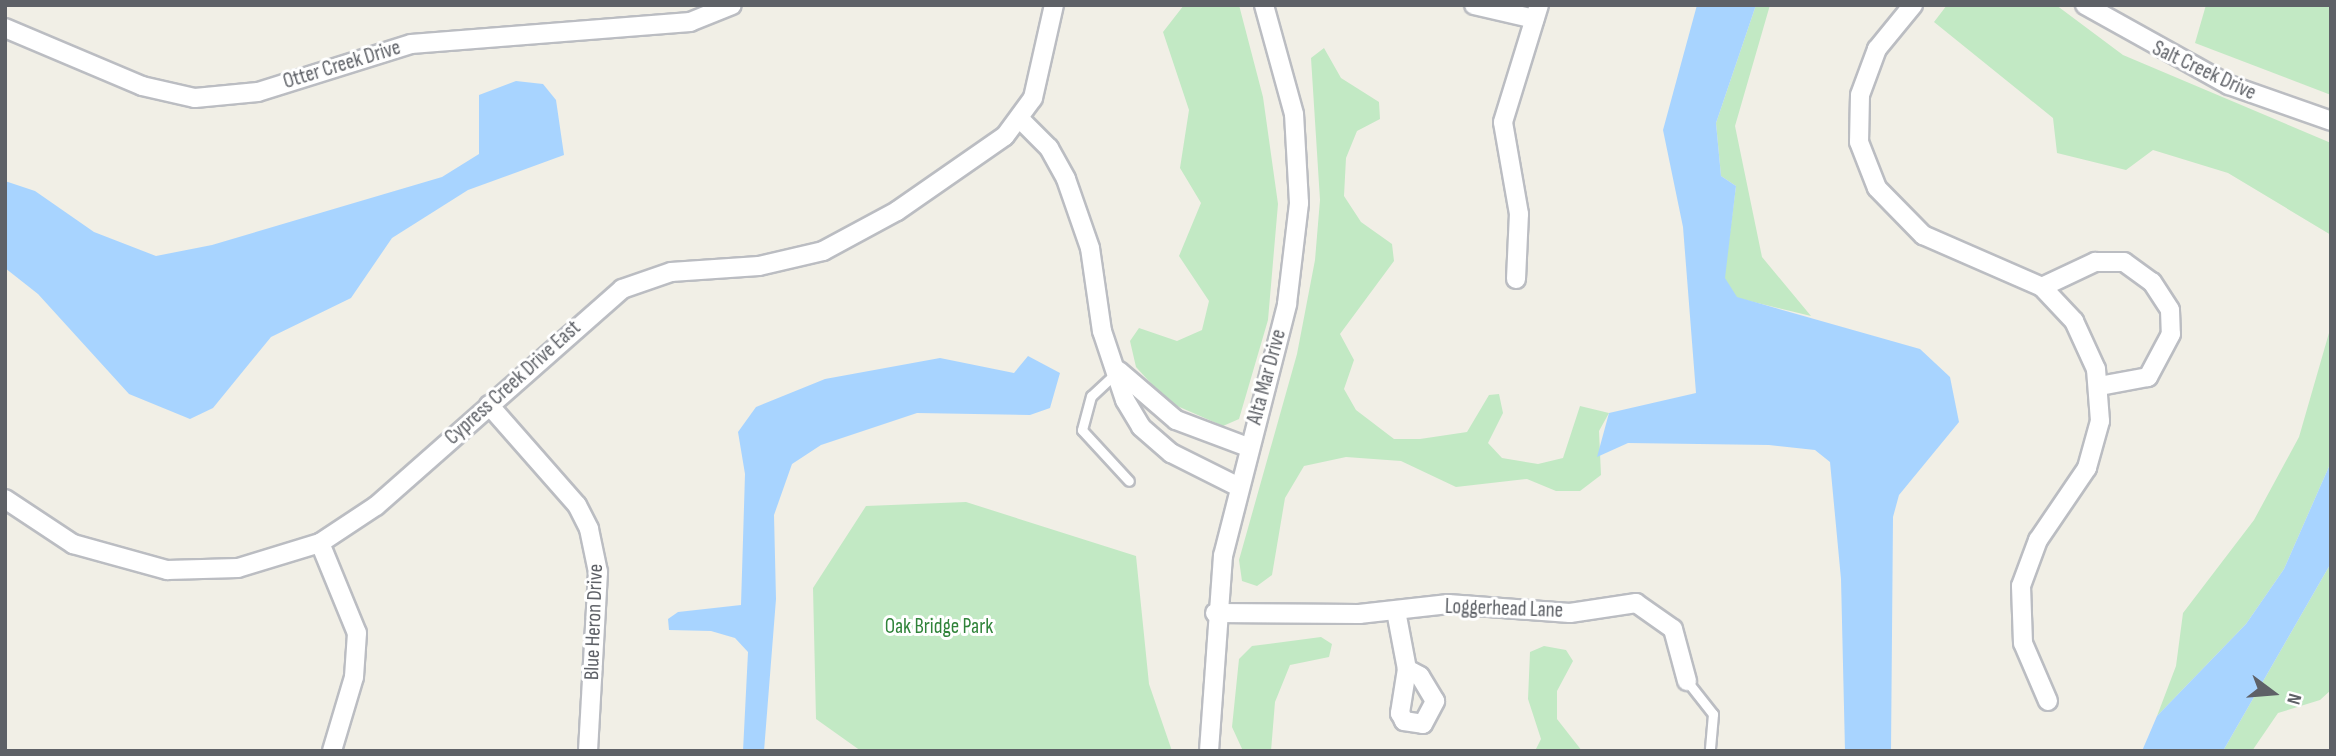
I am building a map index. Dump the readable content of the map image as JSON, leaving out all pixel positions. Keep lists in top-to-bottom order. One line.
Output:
{"streets":{"street":["Otter Creek Drive","Salt Creek Drive","Alta Mar Drive","Cypress Creek Drive East","Loggerhead Lane","Blue Heron Drive"]},"crossings":[["Alta Mar Drive","Loggerhead Lane"],["Cypress Creek Drive East","Blue Heron Drive"]],"parks":["Oak Bridge Park"],"north":"right"}
